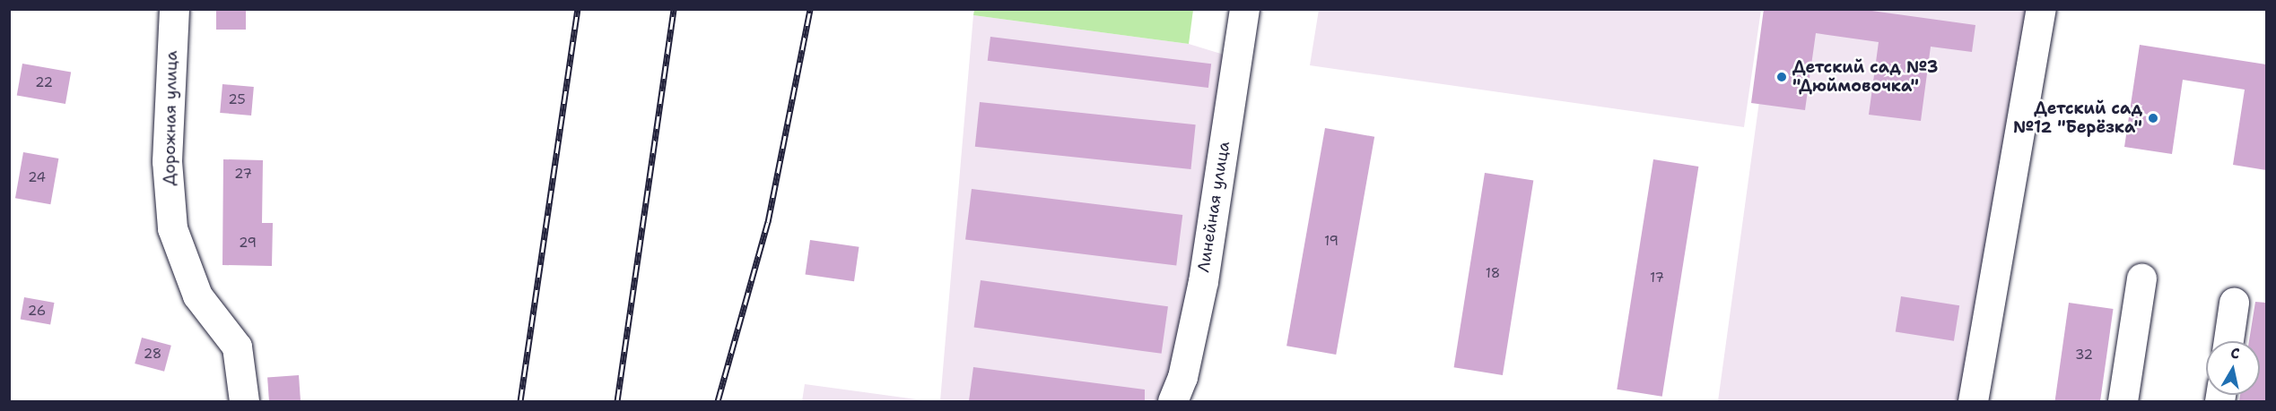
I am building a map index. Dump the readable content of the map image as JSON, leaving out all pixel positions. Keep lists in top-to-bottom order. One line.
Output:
{"streets":{"street":["Дорожная улица","Линейная улица"]},"places":["Детский сад №3 \"Дюймовочка\"","Детский сад №12 \"Берёзка\""],"house_numbers":["22","25","27","24","19","29","18","17","26","28","32"],"north":"top"}
